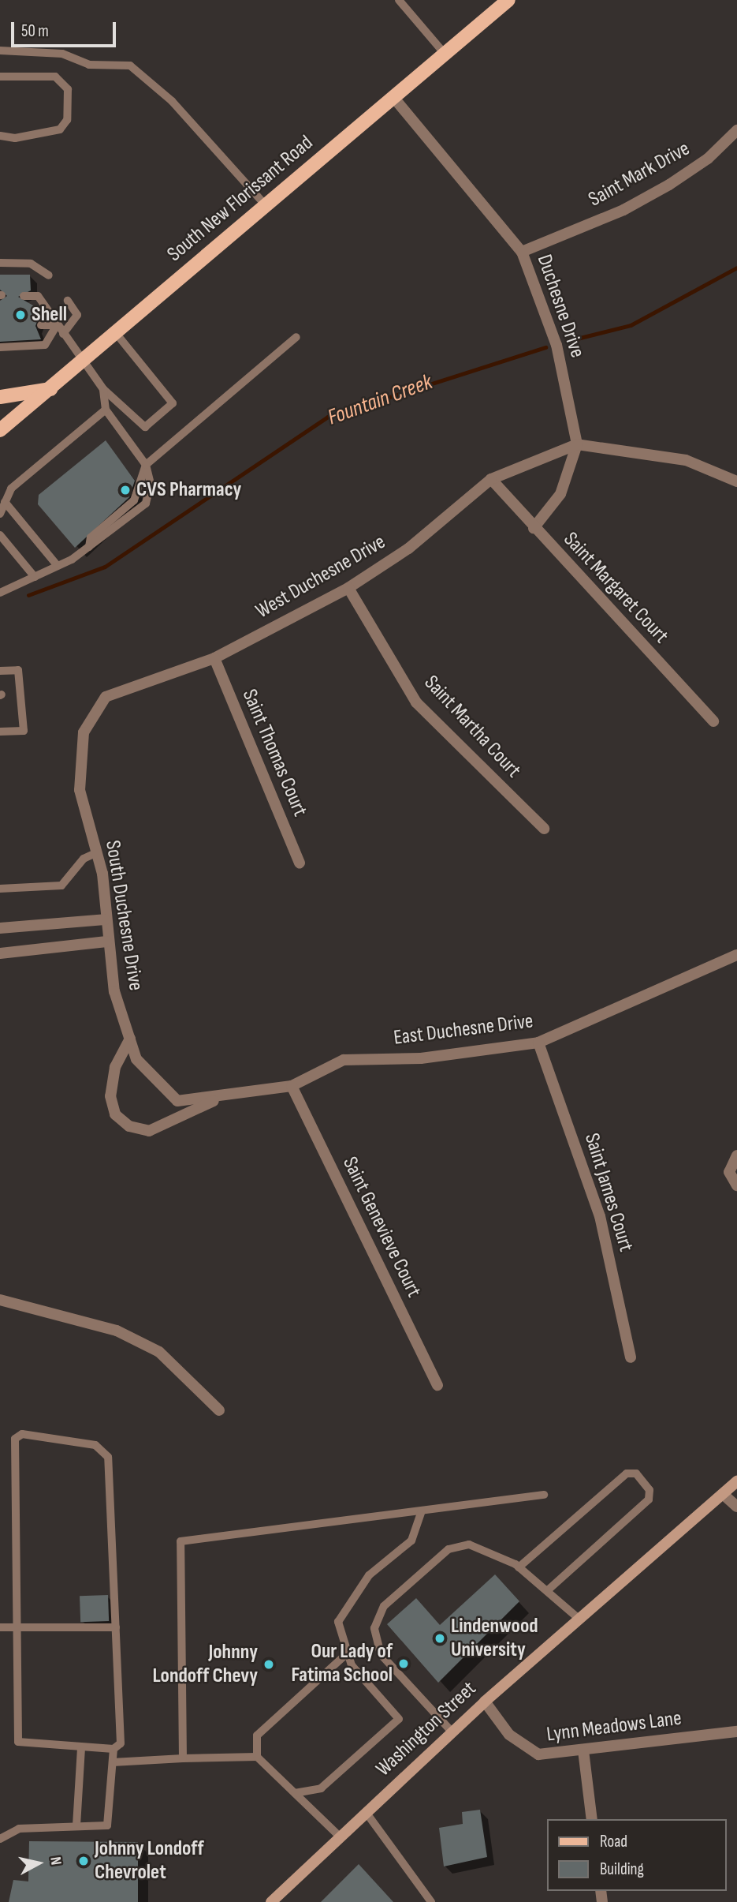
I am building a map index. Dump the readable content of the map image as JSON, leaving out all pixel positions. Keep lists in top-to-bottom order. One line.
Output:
{"streets":{"main road":["South New Florissant Road","Washington Street"],"street":["Saint Mark Drive","Duchesne Drive","West Duchesne Drive","Saint Margaret Court","Saint Martha Court","Saint Thomas Court","South Duchesne Drive","East Duchesne Drive","Saint James Court","Saint Genevieve Court","Lynn Meadows Lane"]},"crossings":[["Saint Mark Drive","Duchesne Drive"],["South New Florissant Road","Duchesne Drive"],["Duchesne Drive","West Duchesne Drive"],["West Duchesne Drive","Saint Margaret Court"],["West Duchesne Drive","Saint Martha Court"],["West Duchesne Drive","Saint Thomas Court"],["West Duchesne Drive","South Duchesne Drive"],["South Duchesne Drive","East Duchesne Drive"],["East Duchesne Drive","Saint James Court"],["East Duchesne Drive","Saint Genevieve Court"],["Lynn Meadows Lane","Washington Street"]],"water":["Fountain Creek"],"places":["Shell","CVS Pharmacy","Lindenwood University","Our Lady of Fatima School","Johnny Londoff Chevy","Johnny Londoff Chevrolet"],"legend":["Road","Building"],"scale_bar":"50 m","north":"right"}
